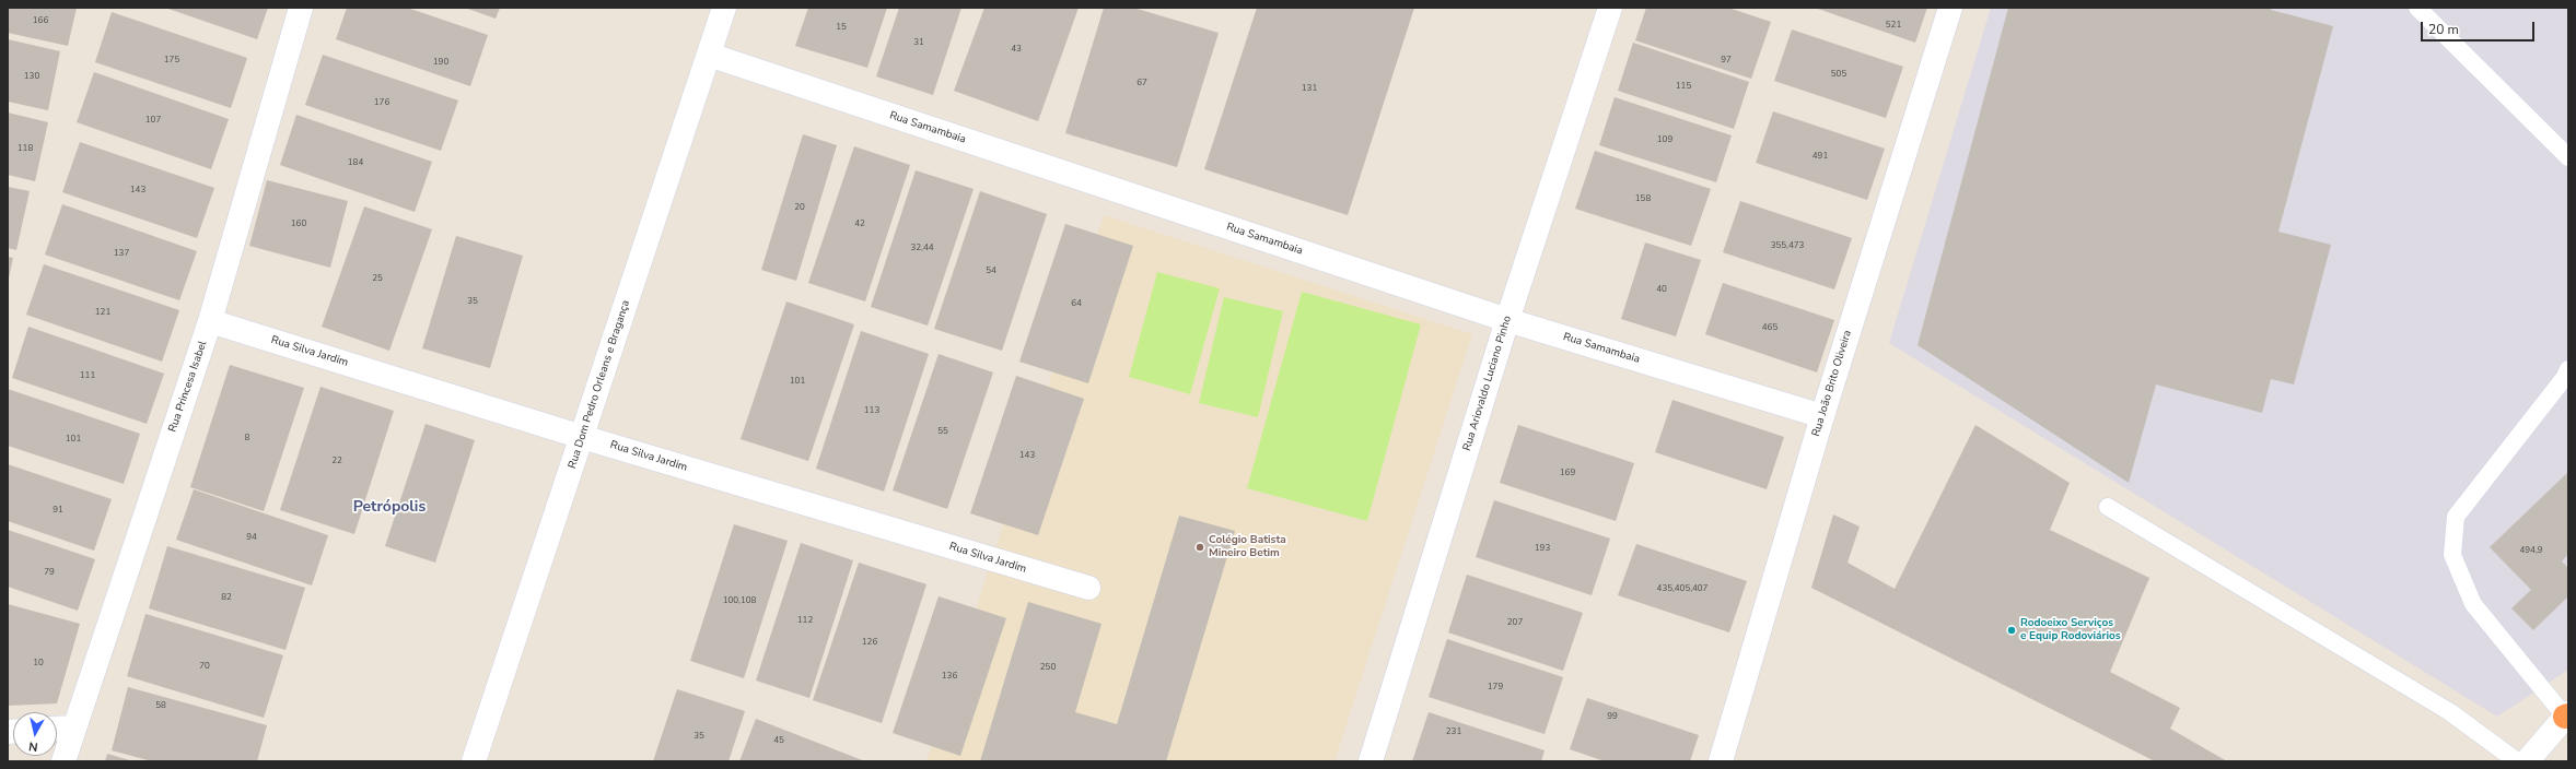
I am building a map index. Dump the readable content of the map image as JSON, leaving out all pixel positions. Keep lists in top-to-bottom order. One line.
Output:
{"streets":{"street":["Rua Samambaia","Rua Silva Jardim","Rua Ariovaldo Luciano Pinho","Rua João Brito Oliveira","Rua Dom Pedro Orleans e Bragança","Rua Princesa Isabel"]},"crossings":[["Rua Samambaia","Rua Ariovaldo Luciano Pinho"],["Rua Samambaia","Rua João Brito Oliveira"],["Rua Samambaia","Rua Dom Pedro Orleans e Bragança"],["Rua Silva Jardim","Rua Dom Pedro Orleans e Bragança"],["Rua Silva Jardim","Rua Princesa Isabel"]],"districts":["Petrópolis"],"places":["Colégio Batista Mineiro Betim","Rodoeixo Serviços e Equip Rodoviários"],"house_numbers":["166","521","15","31","43","175","97","190","505","130","67","115","131","176","107","109","118","491","184","143","158","20","160","42","355,473","32,44","137","54","25","40","35","64","121","465","111","101","113","55","8","101","143","22","169","91","94","193","494,9","79","435,405,407","82","100,108","112","207","126","10","70","250","136","179","58","99","231","35","45"],"scale_bar":"20 m","north":"bottom"}
